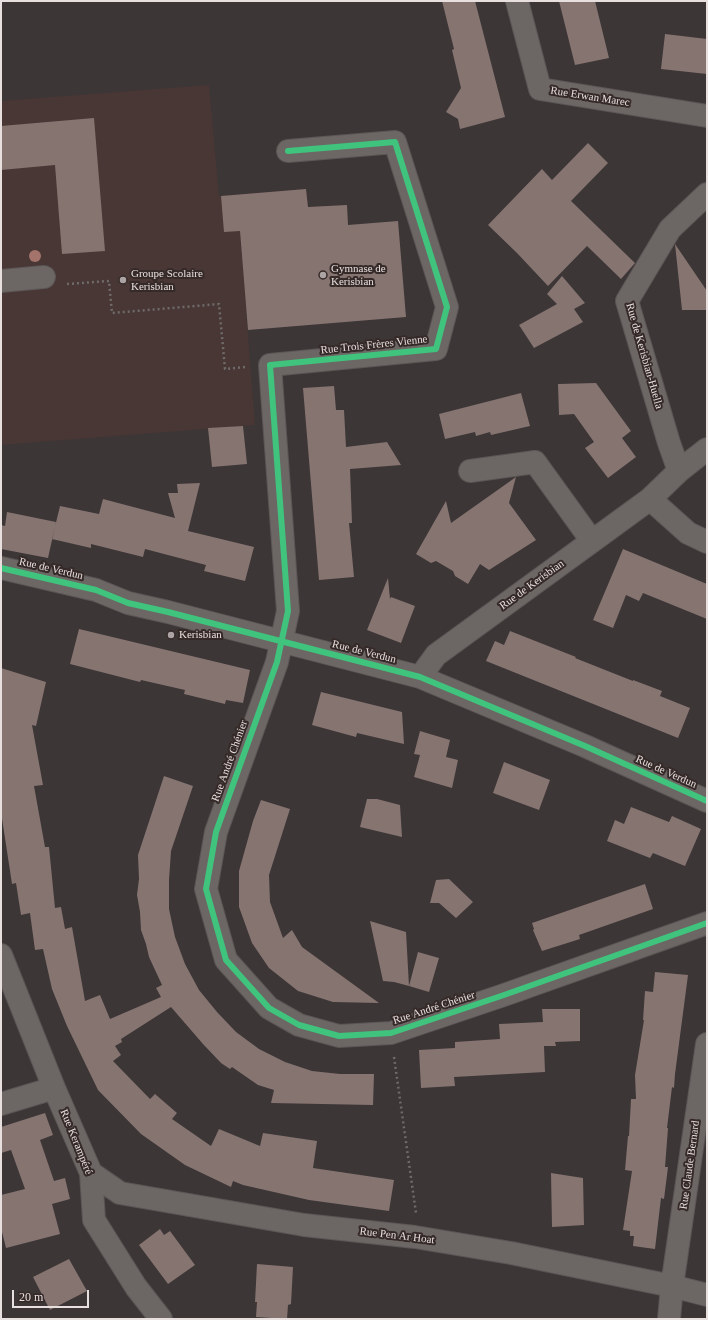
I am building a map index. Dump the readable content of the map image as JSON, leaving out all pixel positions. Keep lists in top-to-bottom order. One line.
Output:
{"streets":{"street":["Rue Erwan Marec","Rue Trois Frères Vienne","Rue de Kerisbian-Huella","Rue de Verdun","Rue de Kerisbian","Rue André Chénier","Rue Kerampéré","Rue Claude Bernard","Rue Pen Ar Hoat"]},"crossings":[["Rue de Kerisbian-Huella","Rue de Kerisbian"],["Rue de Verdun","Rue de Kerisbian"],["Rue de Verdun","Rue André Chénier"],["Rue Kerampéré","Rue Pen Ar Hoat"],["Rue Claude Bernard","Rue Pen Ar Hoat"]],"places":["Gymnase de Kerisbian","Groupe Scolaire Kerisbian","Kerisbian"],"scale_bar":"20 m"}
